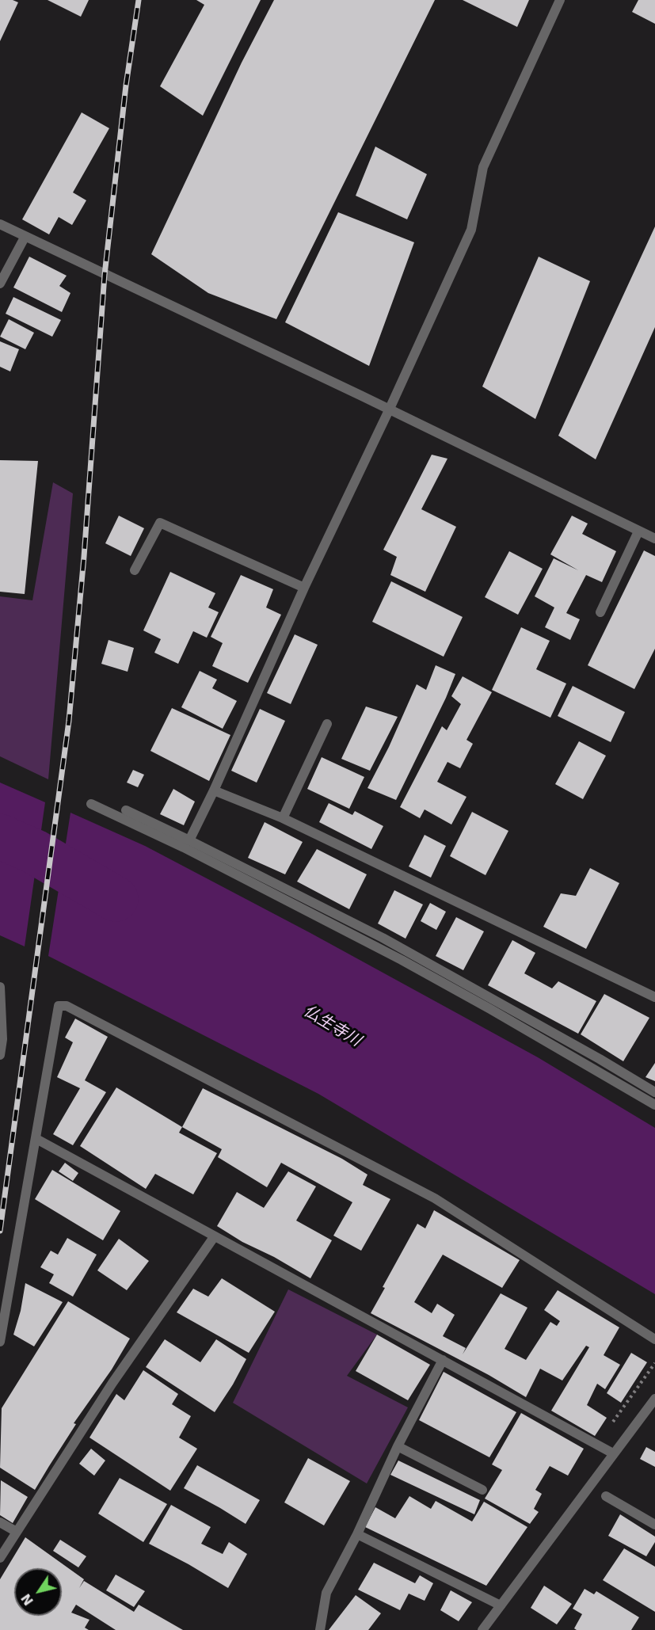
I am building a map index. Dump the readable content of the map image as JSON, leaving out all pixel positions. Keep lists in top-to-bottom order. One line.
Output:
{"water":["仏生寺川"],"north":"bottom left"}
